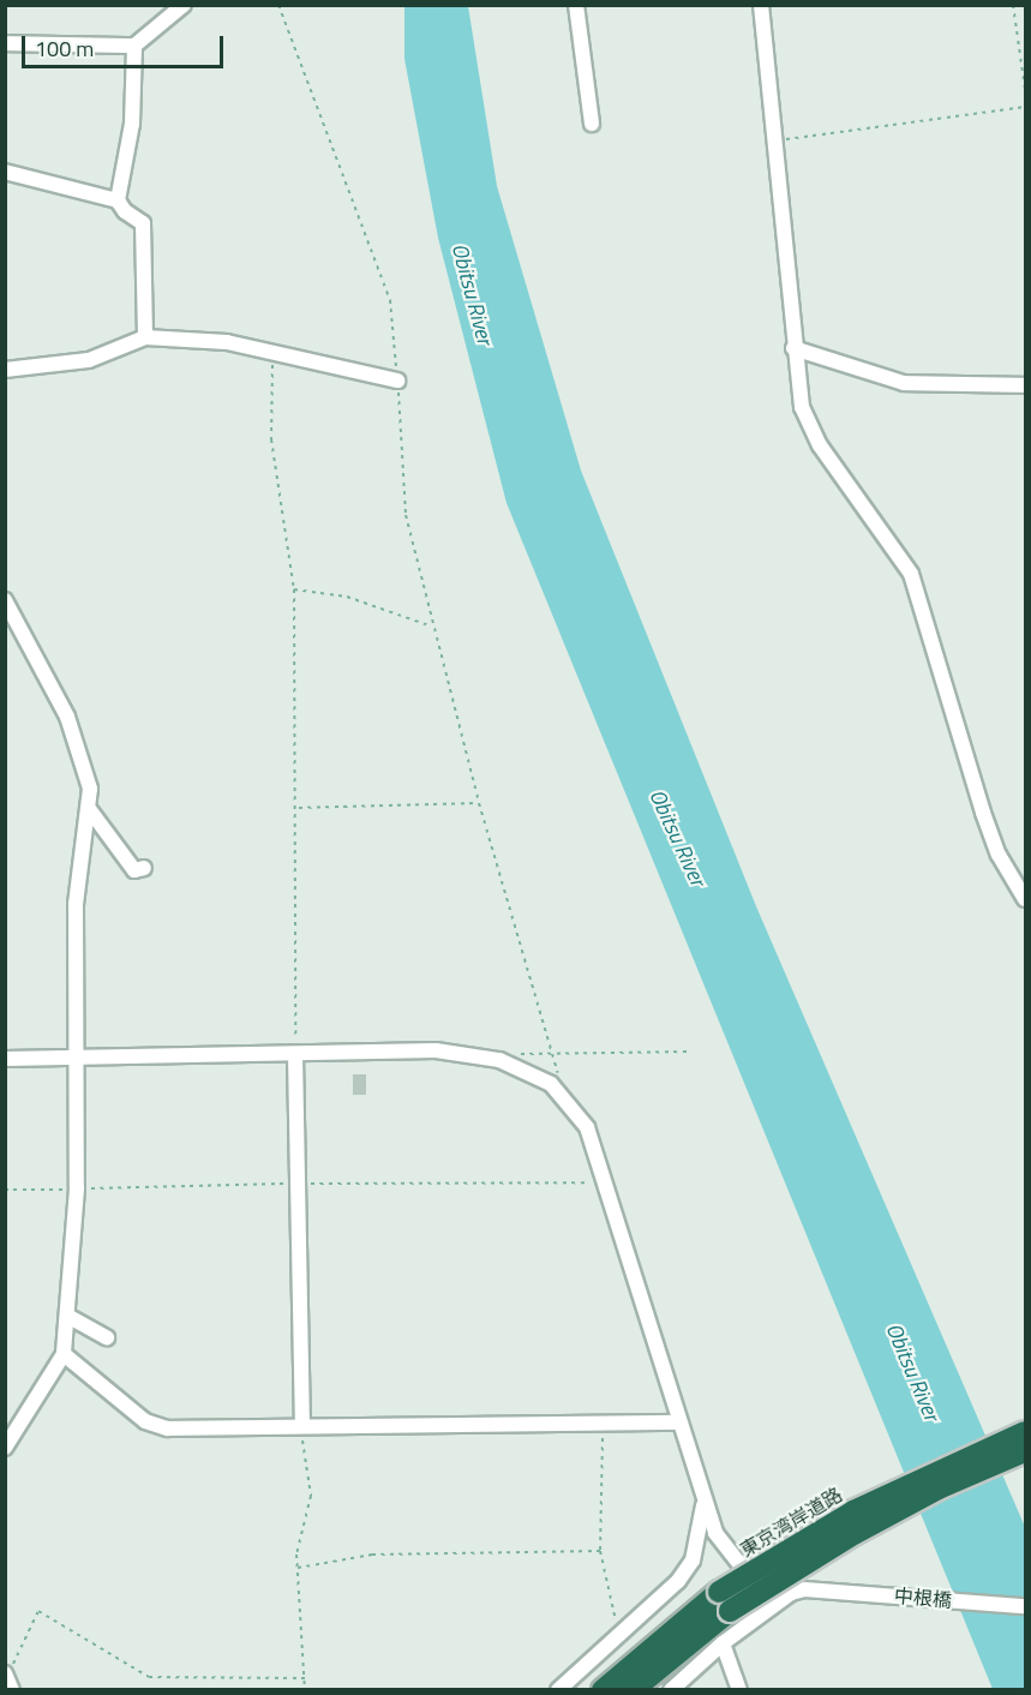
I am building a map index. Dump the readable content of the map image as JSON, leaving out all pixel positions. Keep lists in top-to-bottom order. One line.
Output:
{"streets":{"highway":["東京湾岸道路"],"street":["中根橋"]},"water":["Obitsu River"],"scale_bar":"100 m"}
